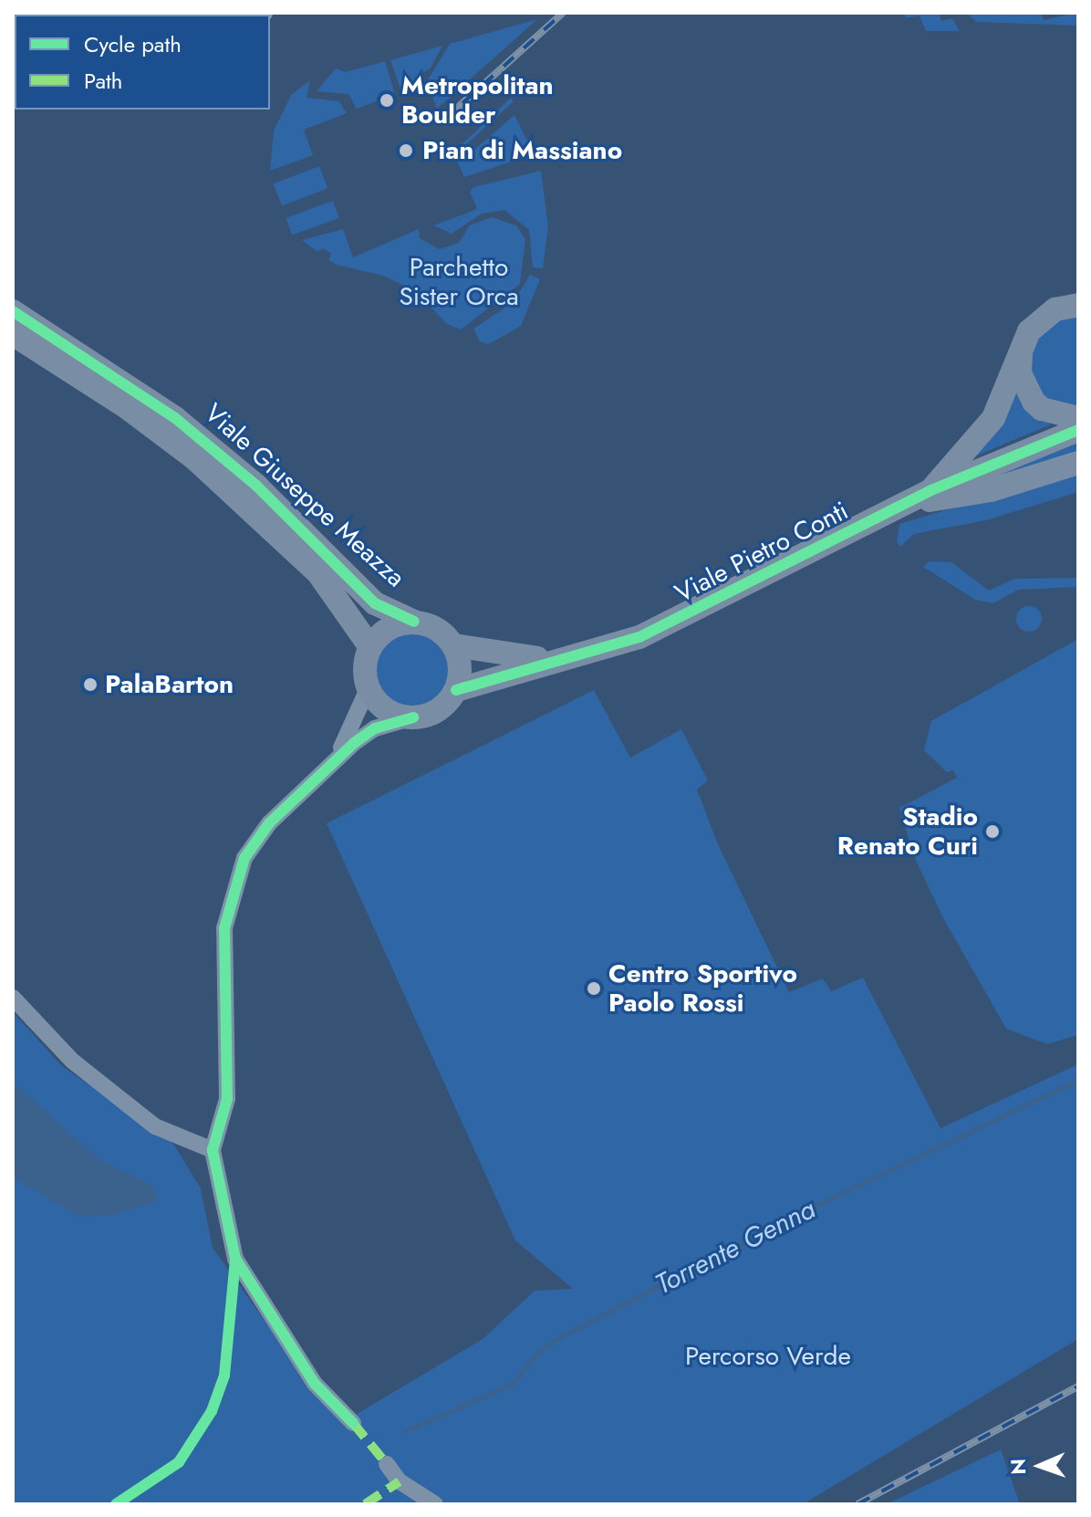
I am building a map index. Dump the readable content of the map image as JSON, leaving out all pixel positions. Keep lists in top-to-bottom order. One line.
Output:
{"streets":{"street":["Viale Giuseppe Meazza","Viale Pietro Conti"]},"crossings":[["Viale Giuseppe Meazza","Viale Pietro Conti"]],"water":["Torrente Genna"],"parks":["Parchetto Sister Orca","Percorso Verde"],"places":["Metropolitan Boulder","Pian di Massiano","PalaBarton","Stadio Renato Curi","Centro Sportivo Paolo Rossi"],"legend":["Cycle path","Path"],"north":"left"}
